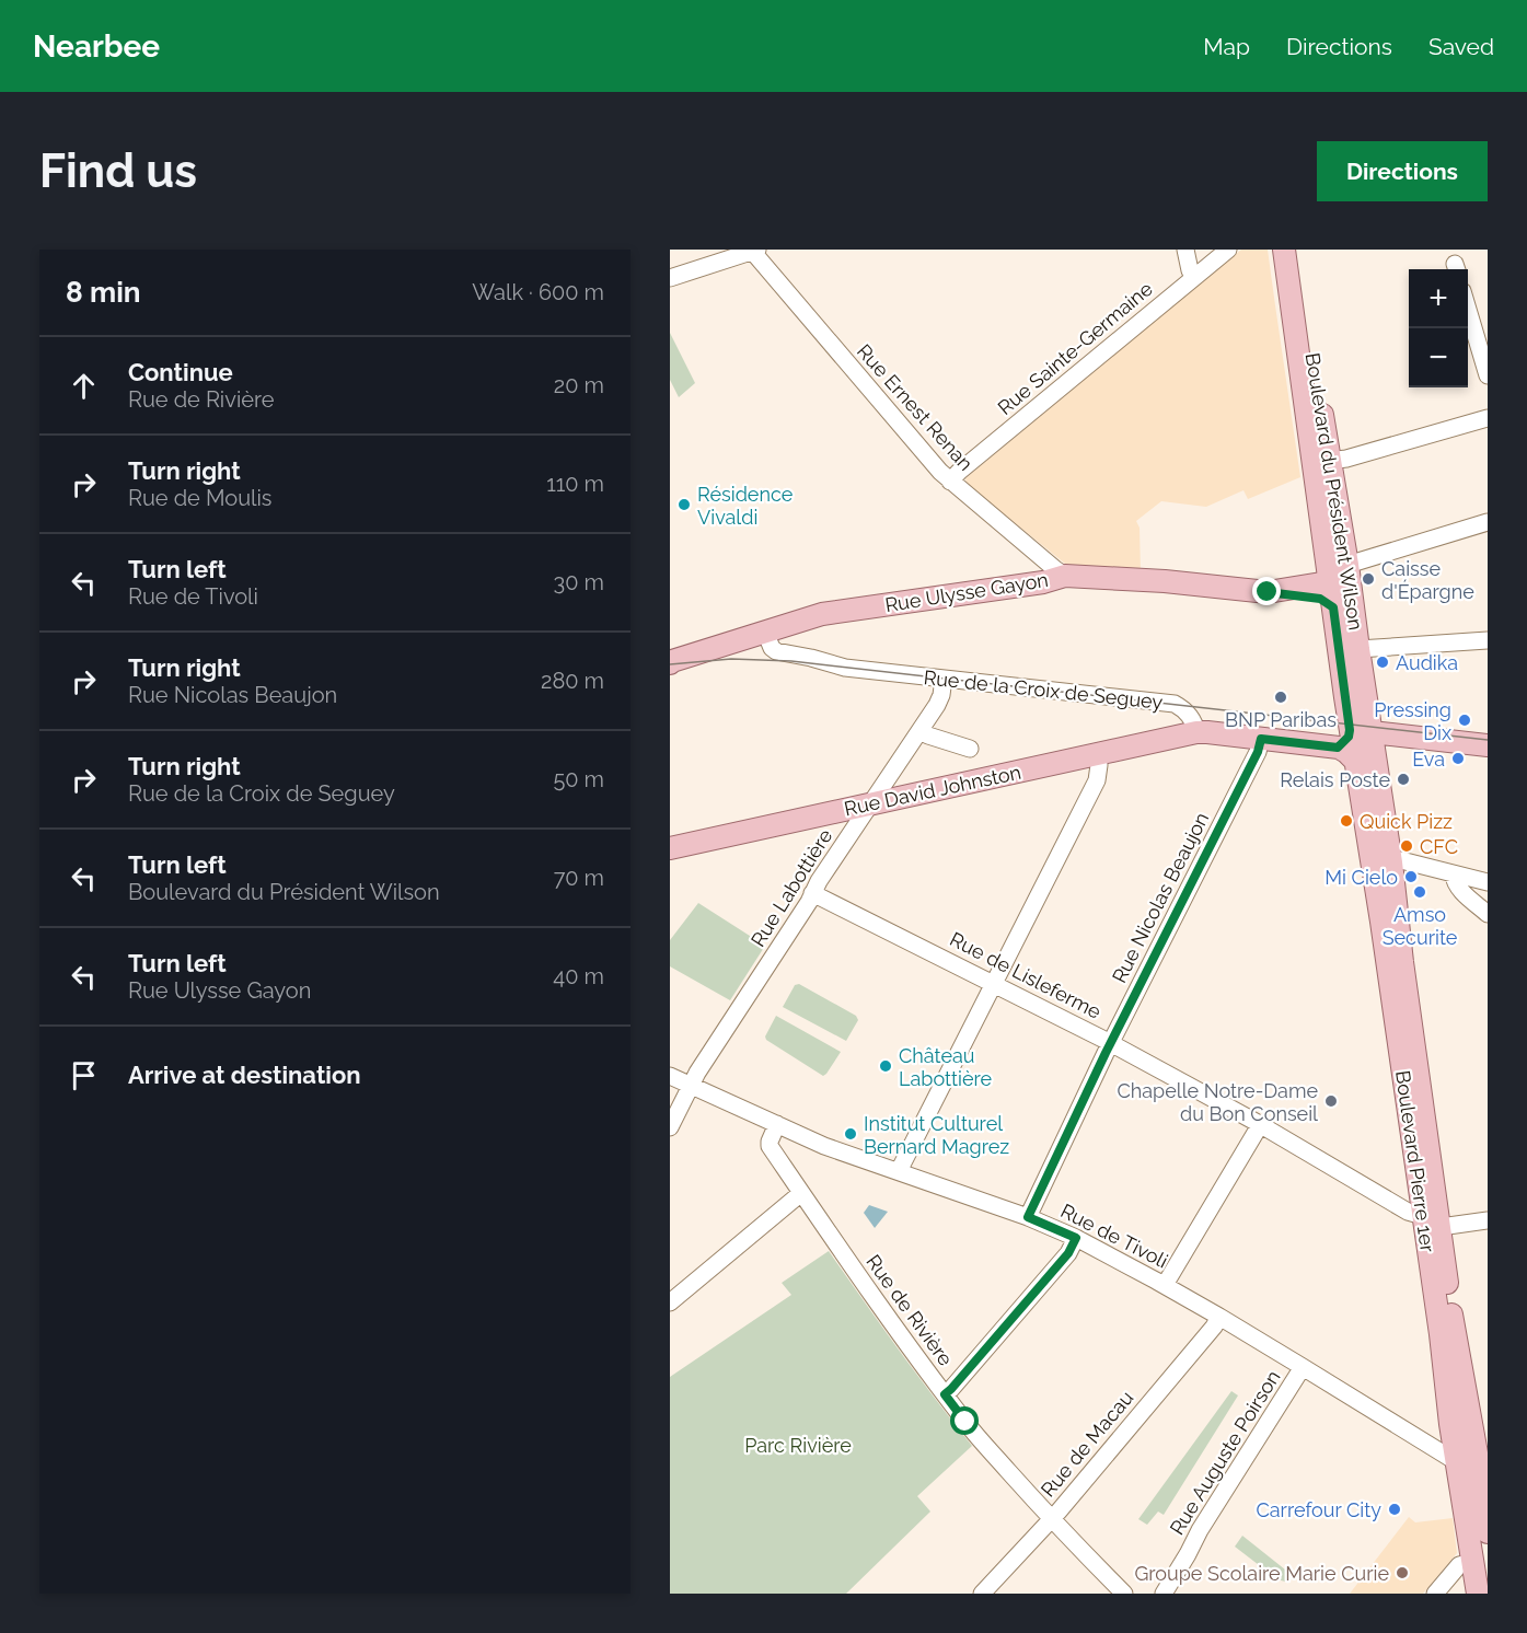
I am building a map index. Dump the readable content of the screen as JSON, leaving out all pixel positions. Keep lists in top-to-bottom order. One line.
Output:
{"streets":{"main road":["Boulevard du Président Wilson","Rue Ulysse Gayon","Rue David Johnston","Boulevard Pierre 1er"],"street":["Rue Sainte-Germaine","Rue Ernest Renan","Rue de la Croix de Seguey","Rue Labottière","Rue Nicolas Beaujon","Rue de Lisleferme","Rue de Tivoli","Rue de Rivière","Rue de Macau","Rue Auguste Poirson"]},"crossings":[["Rue Sainte-Germaine","Rue Ernest Renan"],["Rue Ernest Renan","Rue Ulysse Gayon"],["Boulevard du Président Wilson","Rue Ulysse Gayon"],["Boulevard du Président Wilson","Boulevard Pierre 1er"],["Rue Ulysse Gayon","Rue de la Croix de Seguey"],["Rue de la Croix de Seguey","Rue David Johnston"],["Rue de la Croix de Seguey","Rue Labottière"],["Rue David Johnston","Rue Labottière"],["Rue Labottière","Rue de Lisleferme"],["Rue Labottière","Rue de Tivoli"],["Rue Nicolas Beaujon","Rue de Lisleferme"],["Rue Nicolas Beaujon","Rue de Tivoli"],["Rue de Lisleferme","Boulevard Pierre 1er"],["Boulevard Pierre 1er","Rue de Tivoli"],["Rue de Tivoli","Rue de Rivière"],["Rue de Tivoli","Rue de Macau"],["Rue de Tivoli","Rue Auguste Poirson"],["Rue de Rivière","Rue de Macau"]],"parks":["Parc Rivière"],"places":["Résidence Vivaldi","Caisse d'Épargne","Audika","BNP Paribas","Pressing Dix","Eva","Relais Poste","Quick Pizz","CFC","Mi Cielo","Amso Securite","Château Labottière","Chapelle Notre-Dame du Bon Conseil","Institut Culturel Bernard Magrez","Carrefour City","Groupe Scolaire Marie Curie"],"page":{"header":"Nearbee","nav":["Map","Directions","Saved"],"buttons":"Directions","title":"Find us","heading":["8 min","Walk · 600 m"],"map_buttons":["+","−"],"list":[["Continue","Rue de Rivière","20 m"],["Turn right","Rue de Moulis","110 m"],["Turn left","Rue de Tivoli","30 m"],["Turn right","Rue Nicolas Beaujon","280 m"],["Turn right","Rue de la Croix de Seguey","50 m"],["Turn left","Boulevard du Président Wilson","70 m"],["Turn left","Rue Ulysse Gayon","40 m"],"Arrive at destination"]}}
